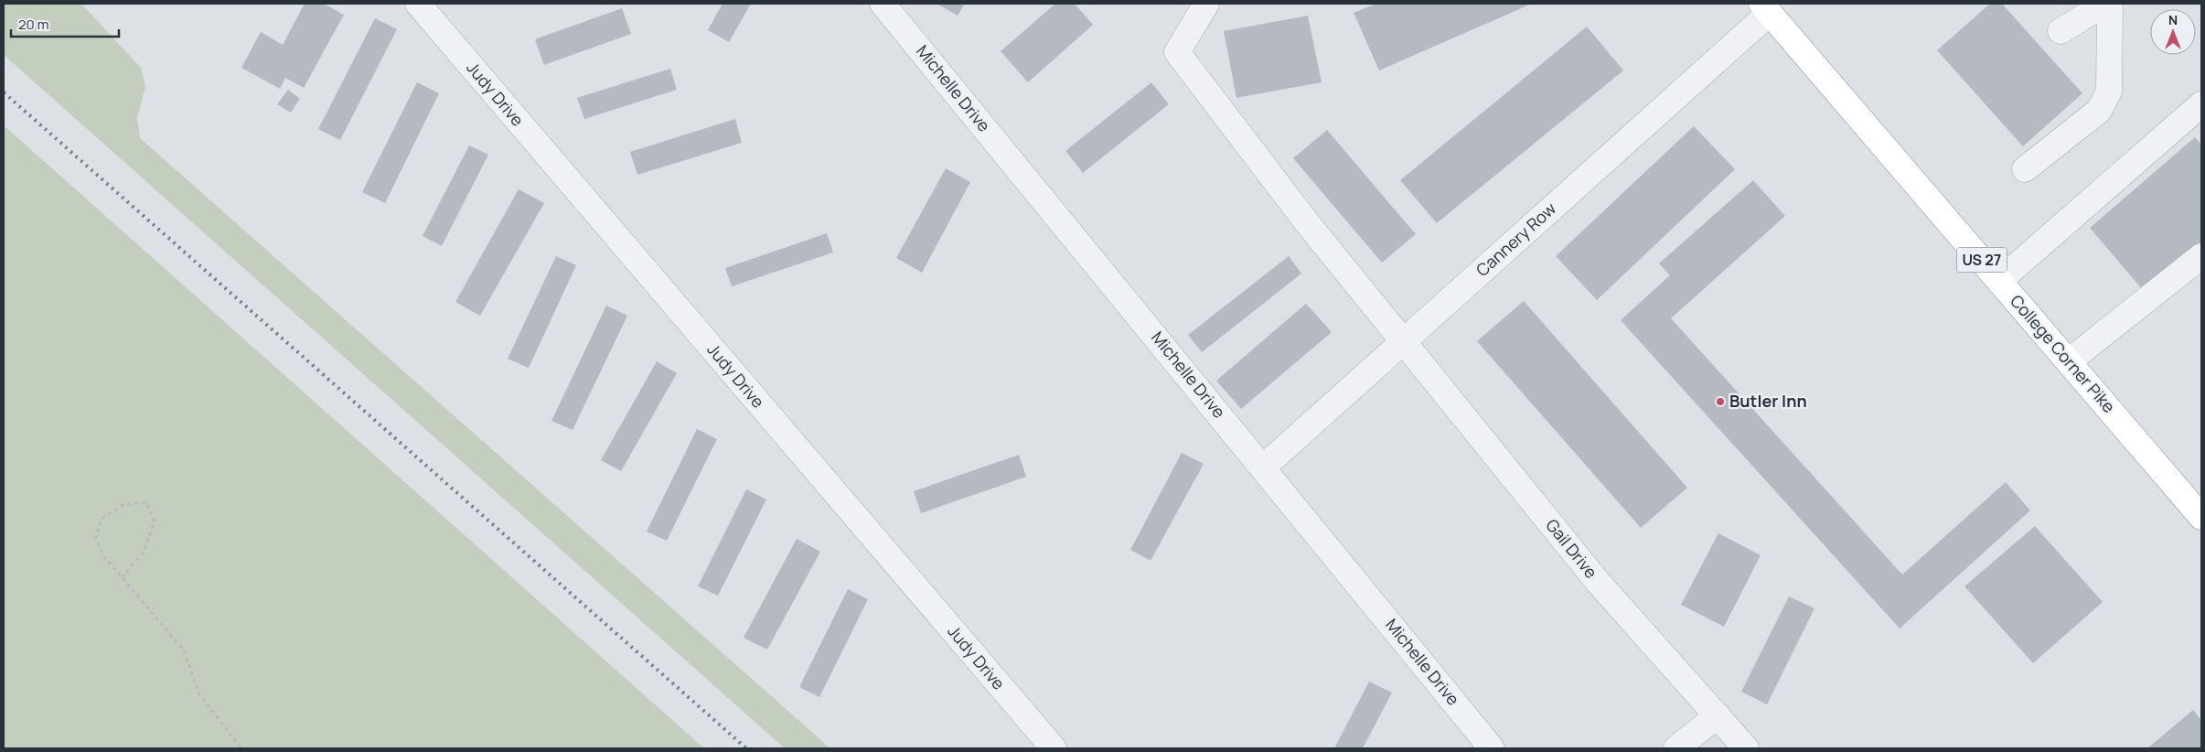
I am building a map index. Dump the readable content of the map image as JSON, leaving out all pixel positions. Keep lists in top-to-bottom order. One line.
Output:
{"streets":{"highway":["US 27","College Corner Pike"],"street":["Michelle Drive","Judy Drive","Cannery Row","Gail Drive"]},"crossings":[["Michelle Drive","Cannery Row"],["Cannery Row","College Corner Pike"],["Cannery Row","Gail Drive"]],"places":["Butler Inn"],"scale_bar":"20 m","north":"top"}
